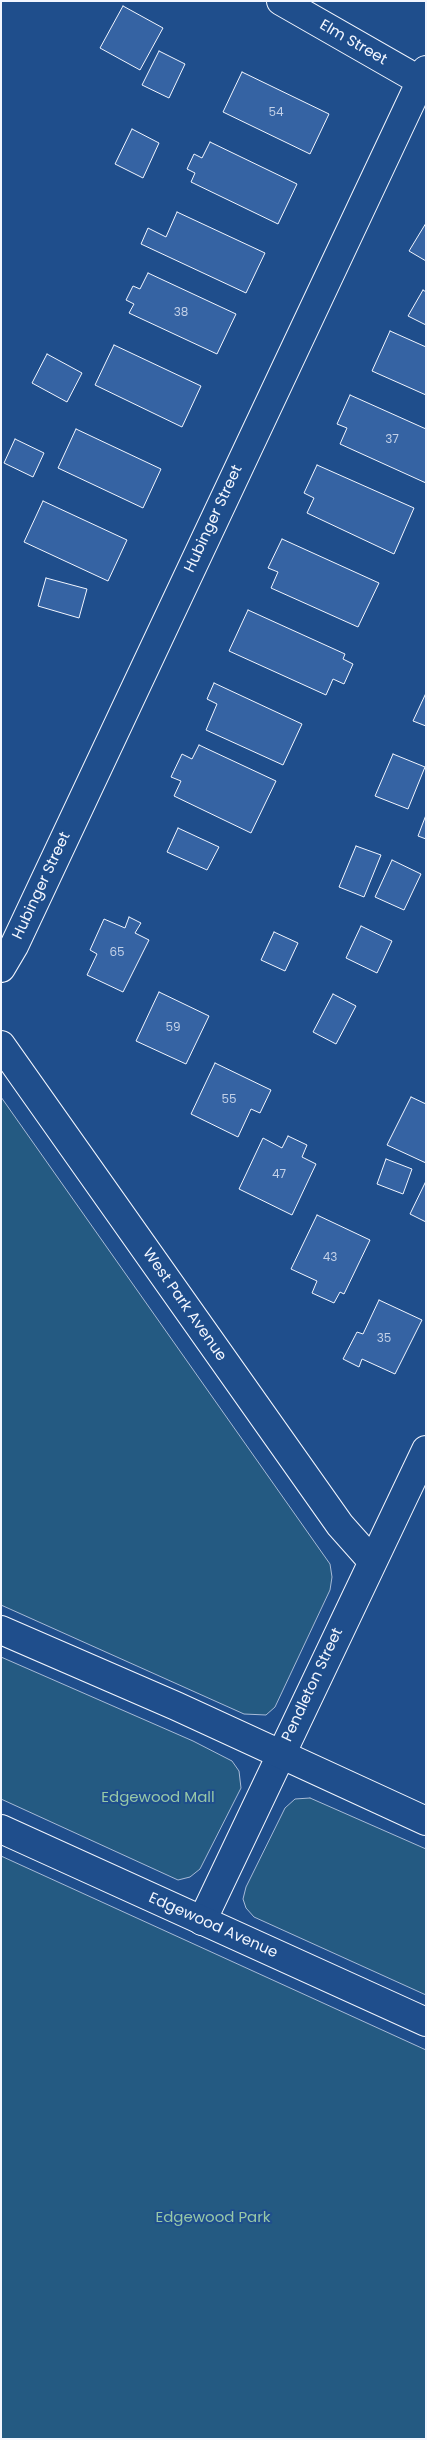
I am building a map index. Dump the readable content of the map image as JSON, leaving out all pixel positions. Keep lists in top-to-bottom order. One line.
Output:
{"streets":{"street":["Elm Street","Hubinger Street","West Park Avenue","Pendleton Street","Edgewood Avenue"]},"crossings":[["Elm Street","Hubinger Street"],["West Park Avenue","Pendleton Street"],["Pendleton Street","Edgewood Avenue"]],"parks":["Edgewood Mall","Edgewood Park"],"house_numbers":["54","38","37","65","59","55","47","43","35"]}
